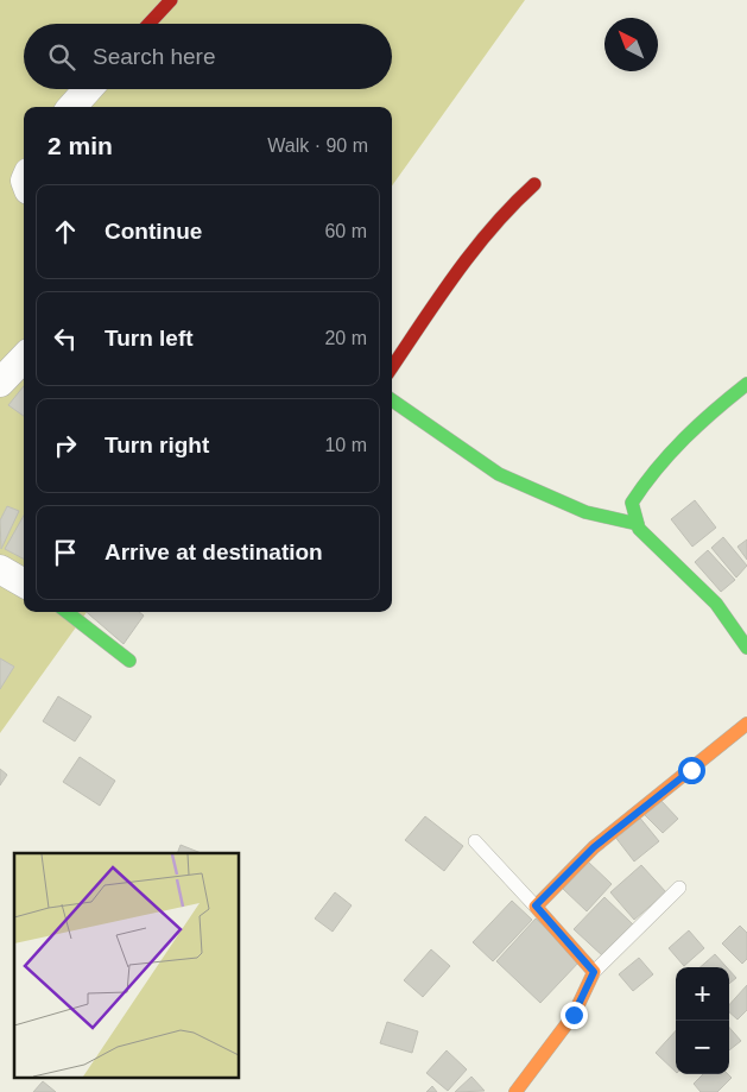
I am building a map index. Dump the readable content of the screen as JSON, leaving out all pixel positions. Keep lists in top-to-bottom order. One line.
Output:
{"north":"top left","page":{"search":"Search here","heading":["2 min","Walk · 90 m"],"list":[["Continue","60 m"],["Turn left","20 m"],["Turn right","10 m"],"Arrive at destination"],"map_buttons":["+","−"]}}
